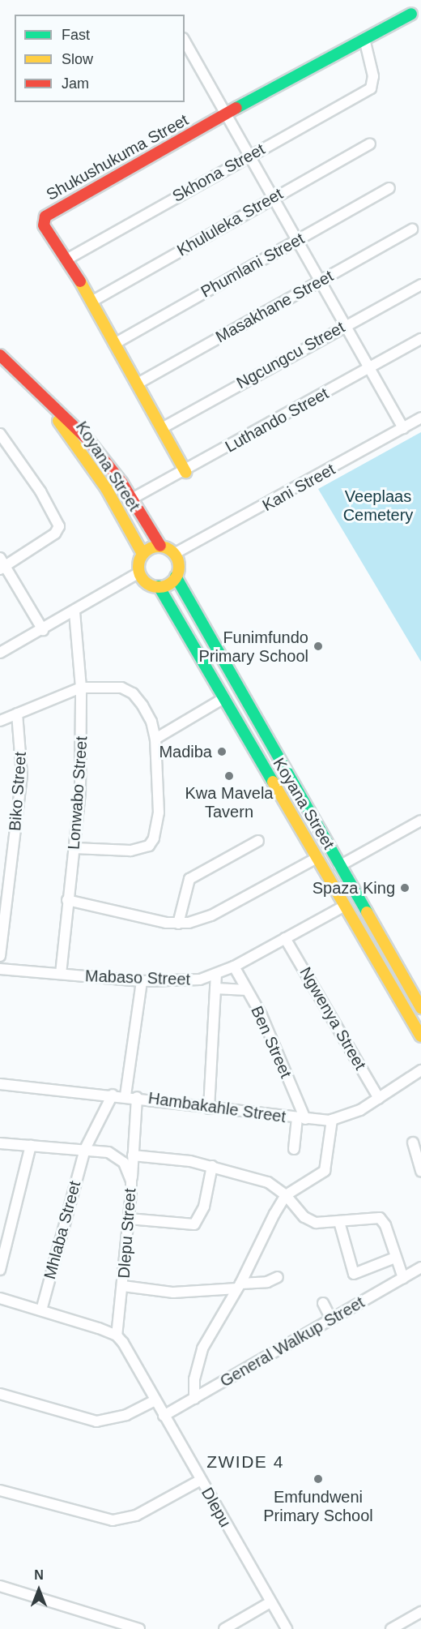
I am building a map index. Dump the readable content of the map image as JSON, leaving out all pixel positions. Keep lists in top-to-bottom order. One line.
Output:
{"streets":{"main road":["Shukushukuma Street","Koyana Street"],"street":["Skhona Street","Khululeka Street","Phumlani Street","Masakhane Street","Ngcungcu Street","Luthando Street","Kani Street","Biko Street","Lonwabo Street","Mabaso Street","Ngwenya Street","Ben Street","Hambakahle Street","Mhlaba Street","Dlepu Street","General Walkup Street","Dlepu"]},"crossings":[["Shukushukuma Street","Skhona Street"],["Shukushukuma Street","Khululeka Street"],["Shukushukuma Street","Phumlani Street"],["Shukushukuma Street","Masakhane Street"],["Shukushukuma Street","Ngcungcu Street"],["Shukushukuma Street","Luthando Street"],["Luthando Street","Koyana Street"],["Koyana Street","Kani Street"],["Koyana Street","Mabaso Street"],["Lonwabo Street","Mabaso Street"],["Mabaso Street","Ngwenya Street"],["Mabaso Street","Ben Street"],["Ngwenya Street","Hambakahle Street"],["Ben Street","Hambakahle Street"],["Hambakahle Street","Mhlaba Street"],["Mhlaba Street","Dlepu Street"],["Dlepu Street","Dlepu"],["General Walkup Street","Dlepu"]],"districts":["ZWIDE 4"],"parks":["Veeplaas Cemetery"],"places":["Funimfundo Primary School","Madiba","Kwa Mavela Tavern","Spaza King","Emfundweni Primary School"],"legend":["Fast","Slow","Jam"],"north":"top"}
